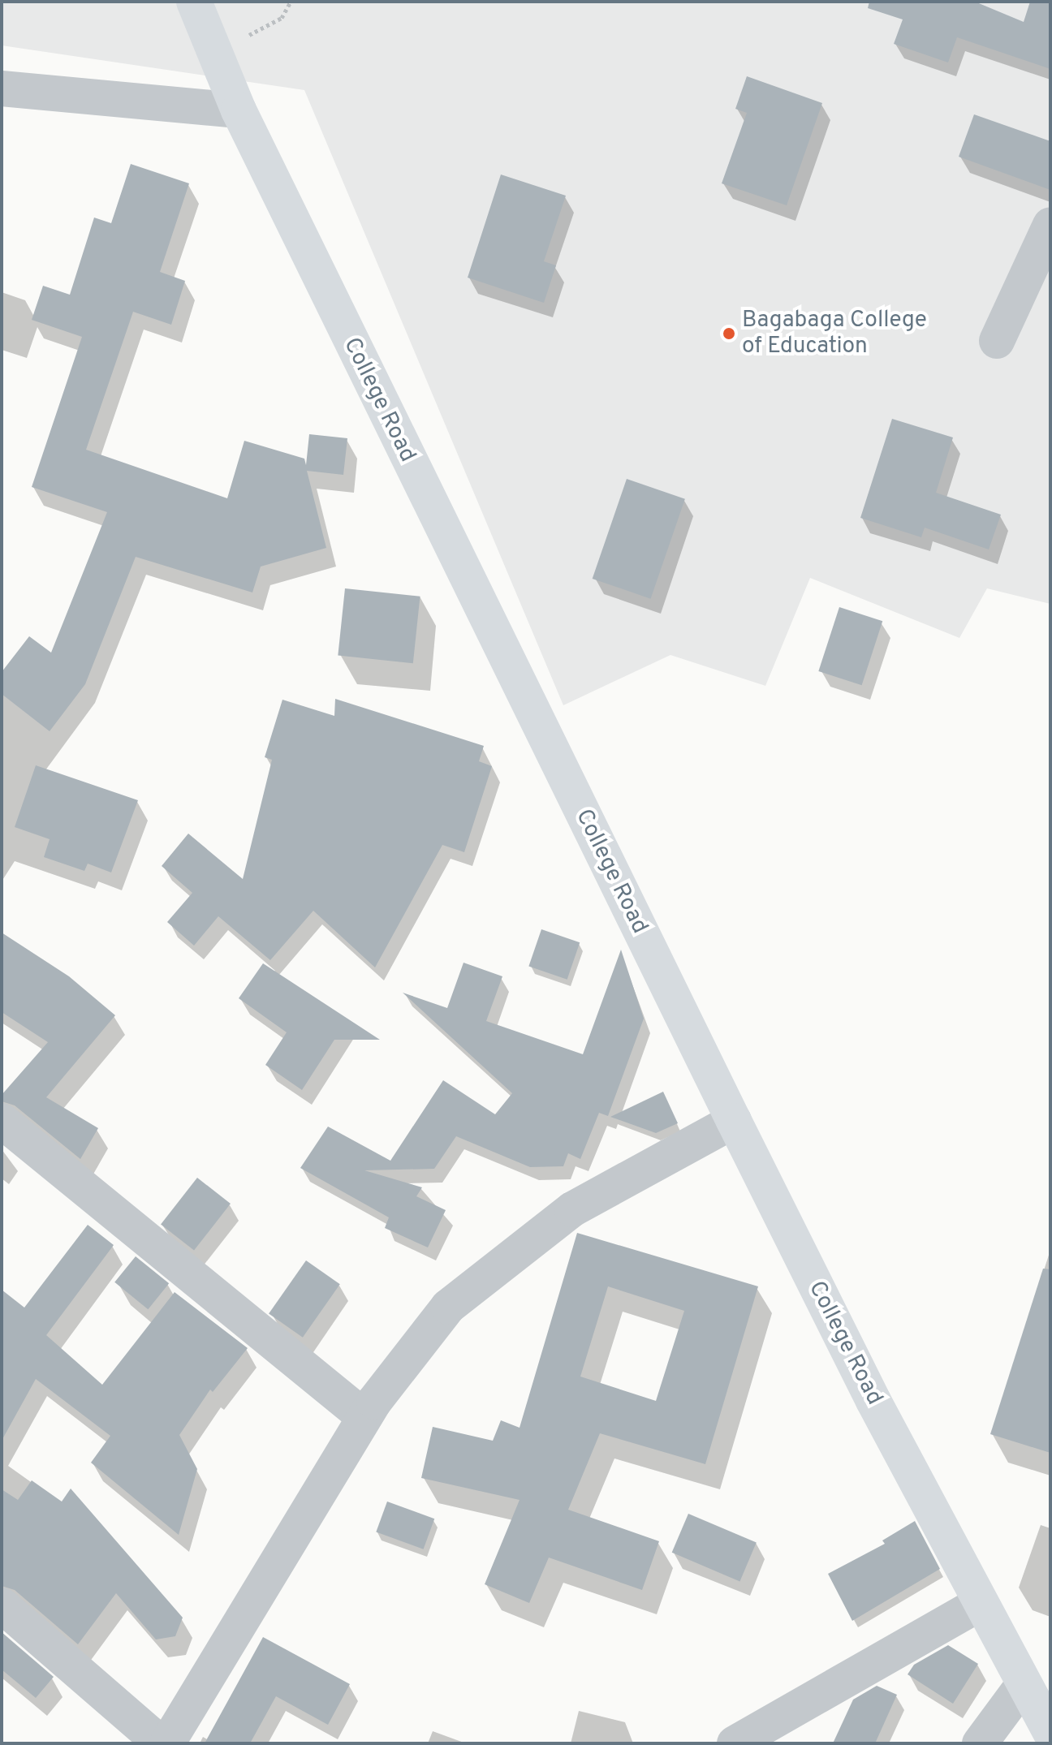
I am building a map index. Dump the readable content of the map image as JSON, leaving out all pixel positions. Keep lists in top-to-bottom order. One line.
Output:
{"streets":{"street":["College Road"]},"places":["Bagabaga College of Education"]}
